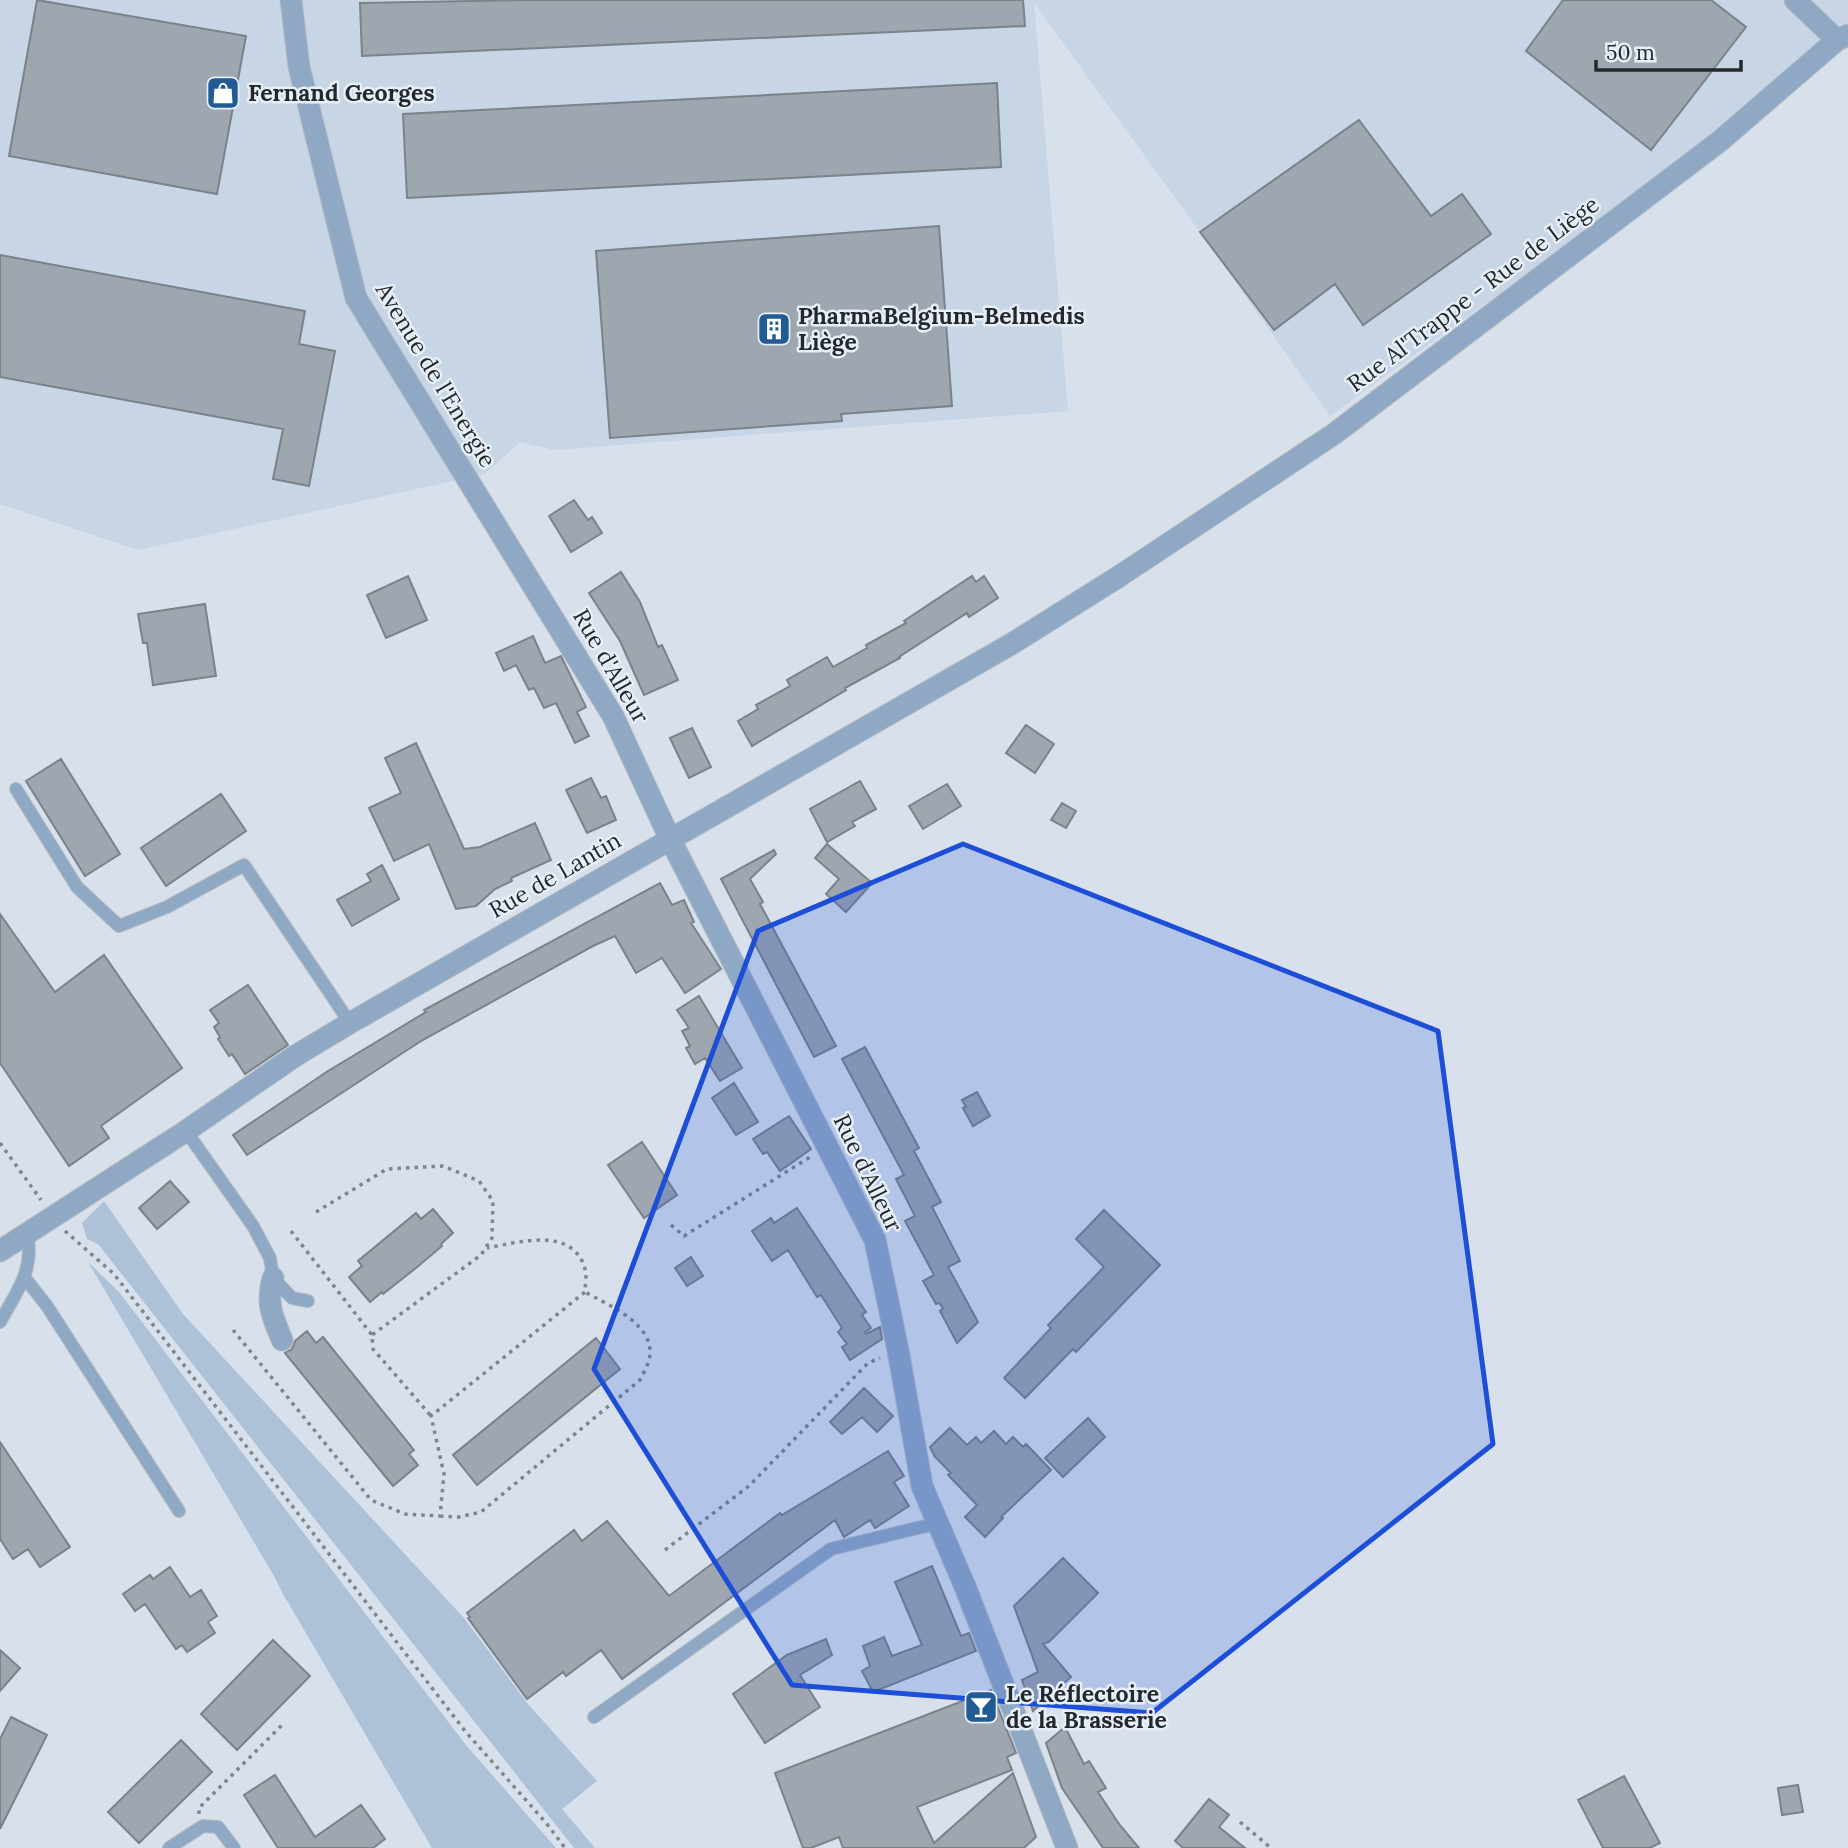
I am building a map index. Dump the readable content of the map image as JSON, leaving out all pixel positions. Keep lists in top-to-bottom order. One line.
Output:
{"streets":{"street":["Rue Al'Trappe - Rue de Liège","Avenue de l'Energie","Rue d'Alleur","Rue de Lantin"]},"crossings":[["Rue Al'Trappe - Rue de Liège","Rue de Lantin"],["Avenue de l'Energie","Rue d'Alleur"],["Rue d'Alleur","Rue de Lantin"]],"places":{"shop":["Fernand Georges"],"building":["PharmaBelgium-Belmedis Liège"],"bar":["Le Réflectoire de la Brasserie"]},"scale_bar":"50 m"}
